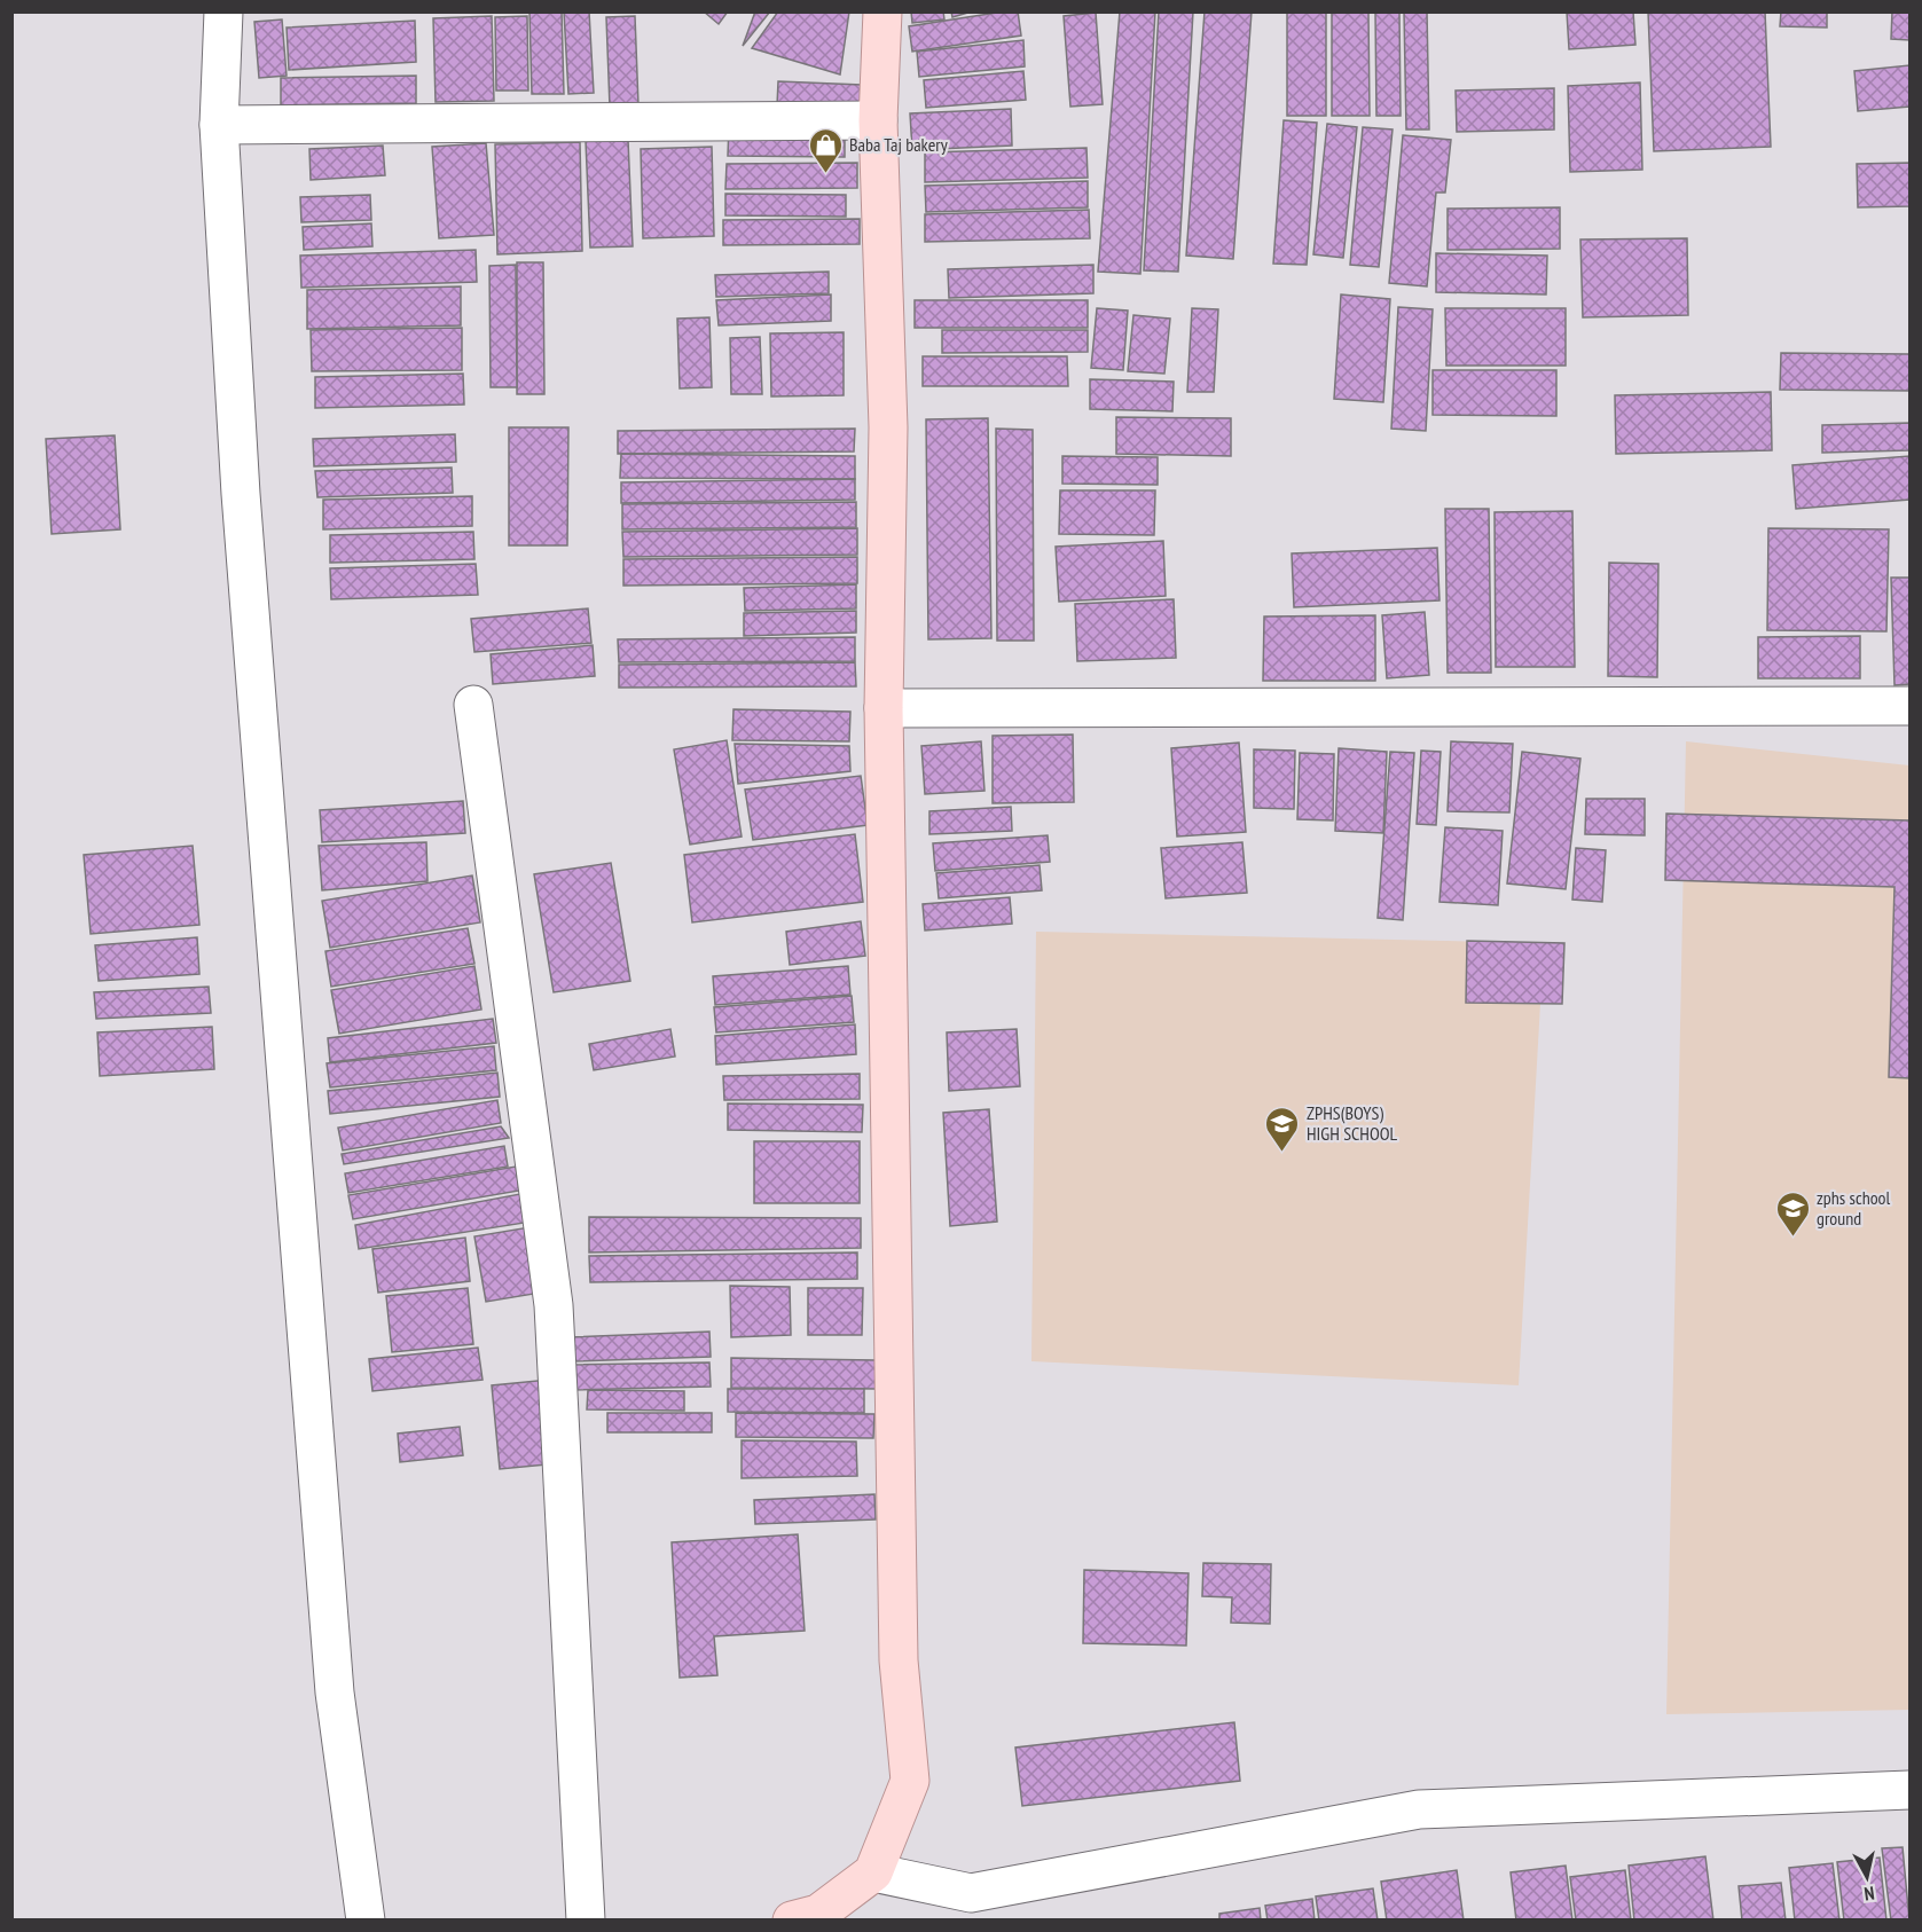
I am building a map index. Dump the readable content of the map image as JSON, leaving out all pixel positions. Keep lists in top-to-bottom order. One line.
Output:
{"places":{"shop":["Baba Taj bakery"],"school or university":["ZPHS(BOYS) HIGH SCHOOL","zphs school ground"]},"north":"bottom"}
